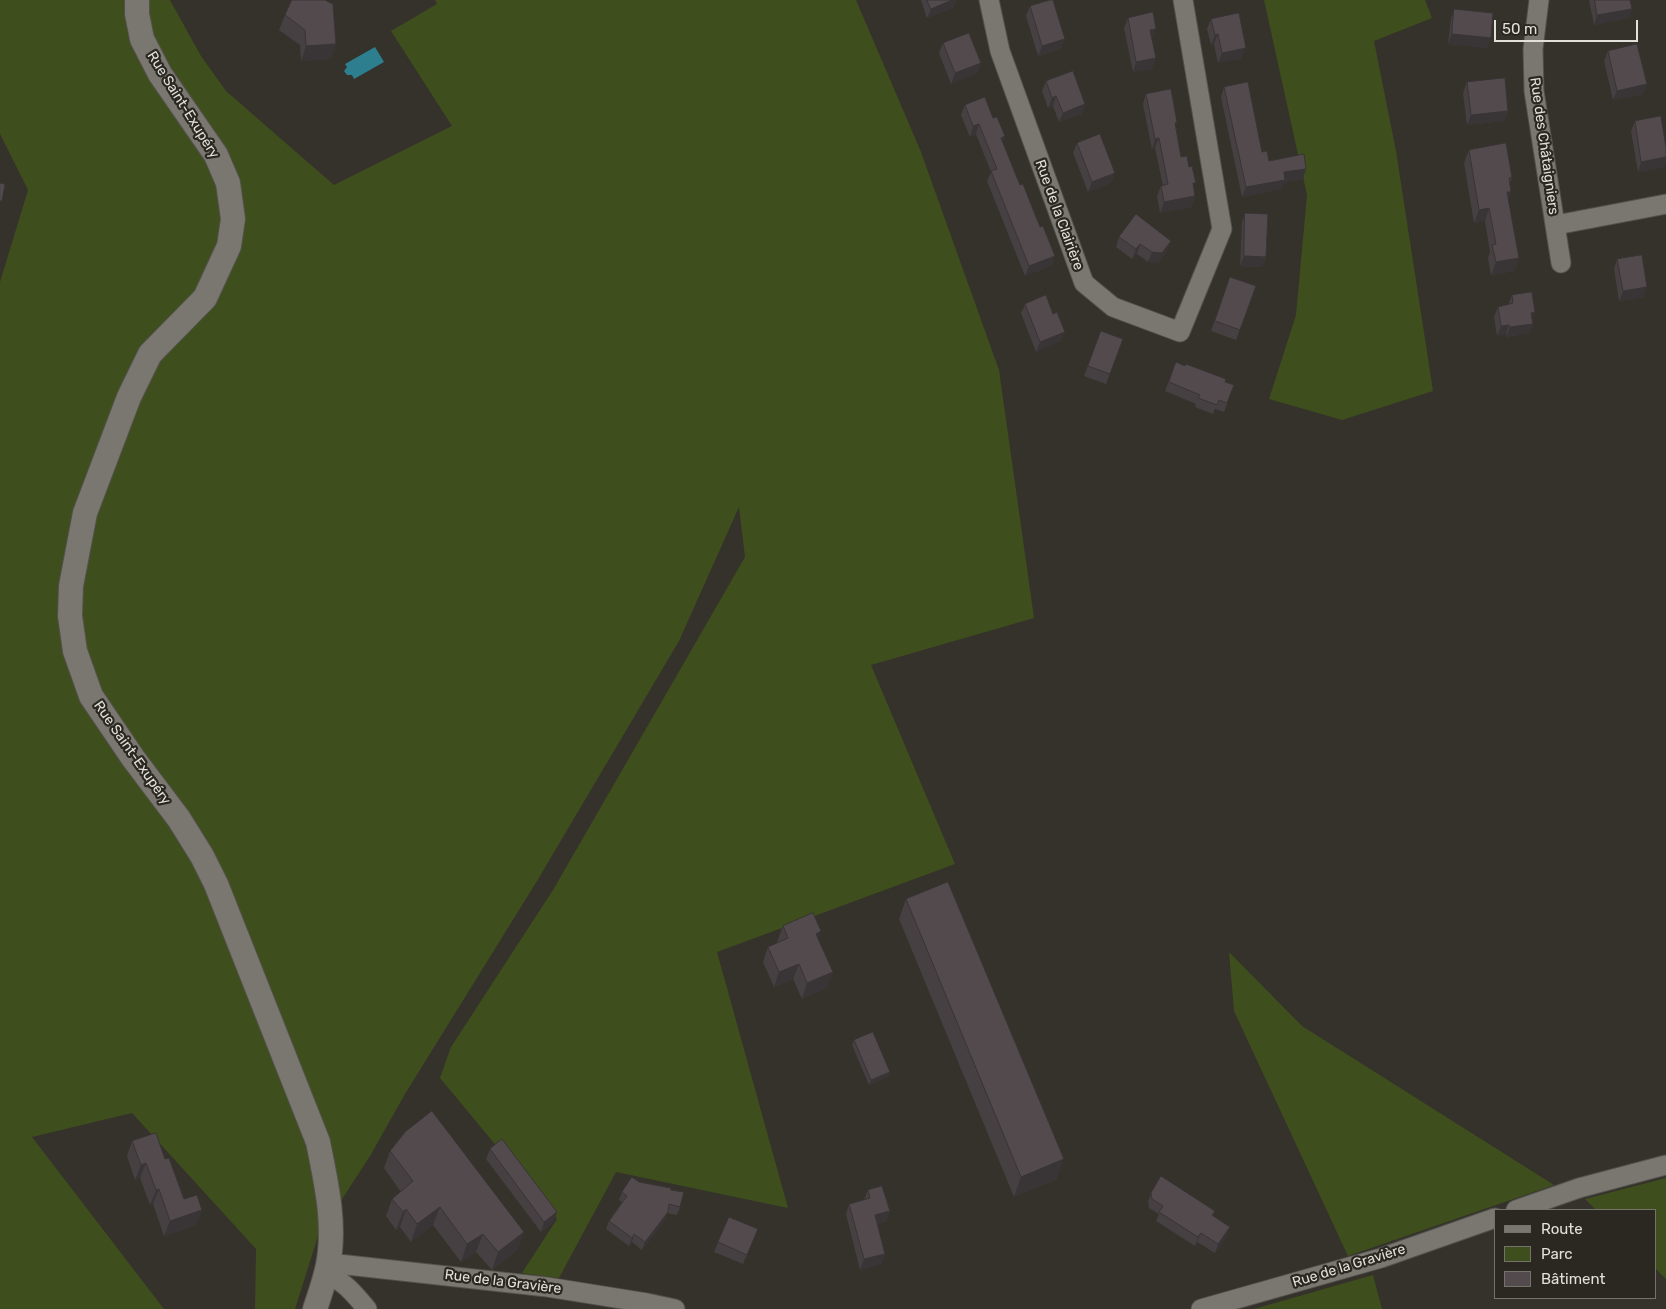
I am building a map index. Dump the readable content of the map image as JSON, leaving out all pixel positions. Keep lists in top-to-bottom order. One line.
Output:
{"streets":{"street":["Rue Saint-Exupéry","Rue des Châtaigniers","Rue de la Clairière","Rue de la Gravière"]},"crossings":[["Rue Saint-Exupéry","Rue de la Gravière"]],"legend":["Route","Parc","Bâtiment"],"scale_bar":"50 m"}
